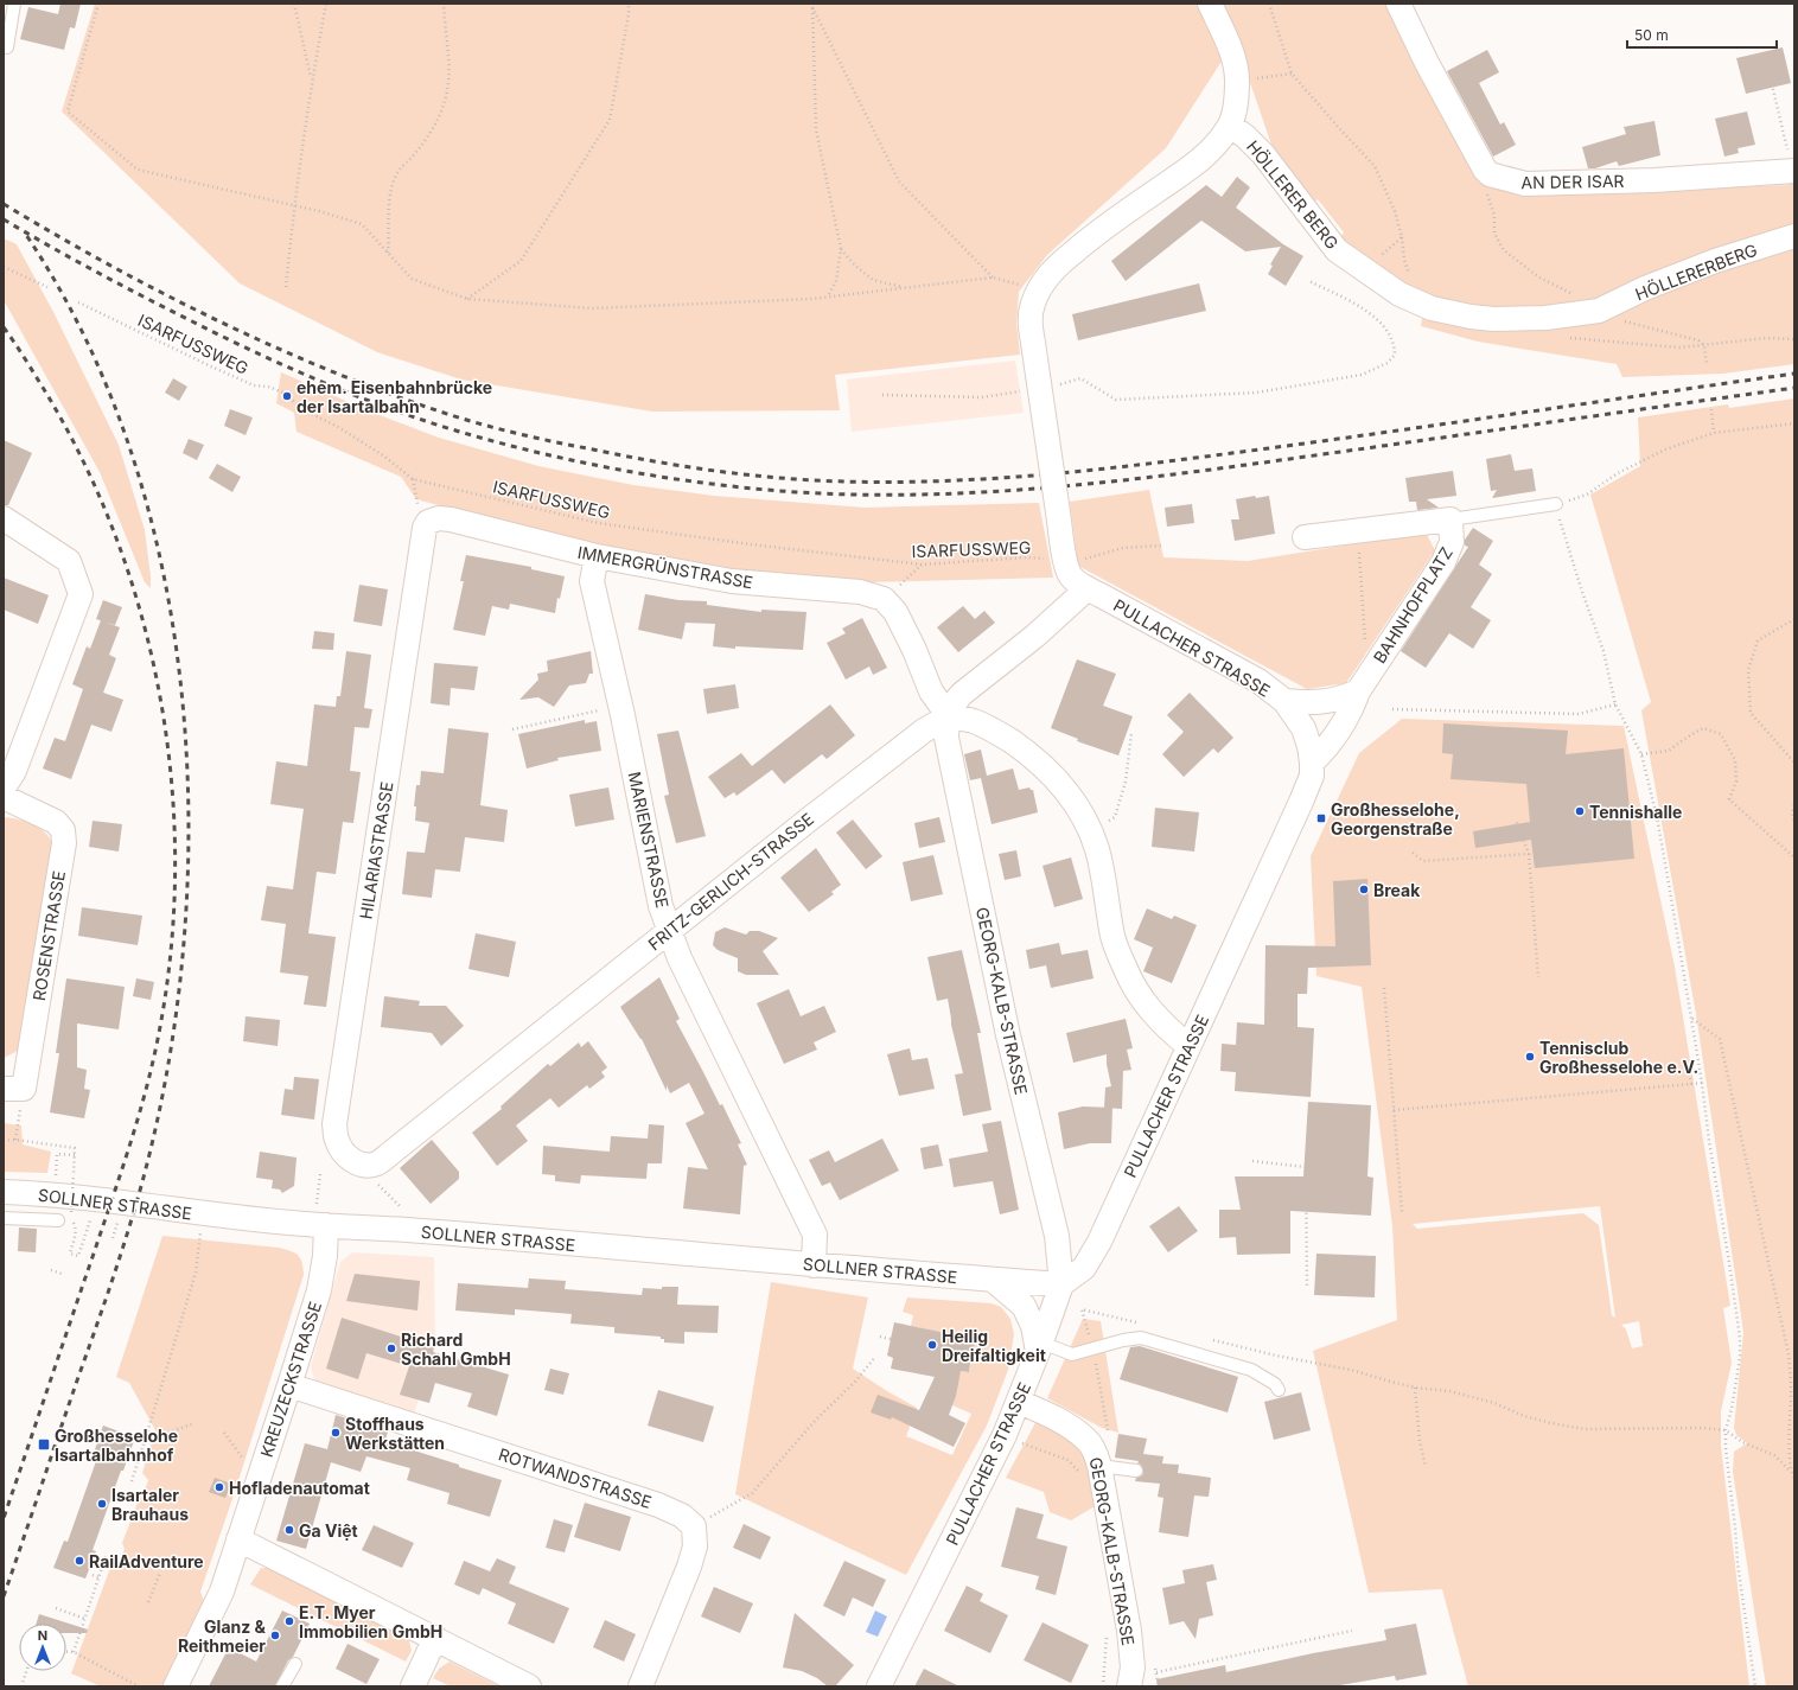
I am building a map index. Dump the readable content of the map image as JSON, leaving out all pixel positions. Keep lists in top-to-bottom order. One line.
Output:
{"streets":{"street":["AN DER ISAR","HÖLLERER BERG","HÖLLERERBERG","IMMERGRÜNSTRASSE","BAHNHOFPLATZ","PULLACHER STRASSE","MARIENSTRASSE","HILARIASTRASSE","FRITZ-GERLICH-STRASSE","ROSENSTRASSE","GEORG-KALB-STRASSE","SOLLNER STRASSE","KREUZECKSTRASSE","ROTWANDSTRASSE"],"path":["ISARFUSSWEG"]},"crossings":[["HÖLLERER BERG","HÖLLERERBERG"],["ISARFUSSWEG","PULLACHER STRASSE"],["IMMERGRÜNSTRASSE","MARIENSTRASSE"],["IMMERGRÜNSTRASSE","HILARIASTRASSE"],["BAHNHOFPLATZ","PULLACHER STRASSE"],["PULLACHER STRASSE","GEORG-KALB-STRASSE"],["PULLACHER STRASSE","SOLLNER STRASSE"],["MARIENSTRASSE","FRITZ-GERLICH-STRASSE"],["MARIENSTRASSE","SOLLNER STRASSE"],["HILARIASTRASSE","FRITZ-GERLICH-STRASSE"],["FRITZ-GERLICH-STRASSE","GEORG-KALB-STRASSE"],["GEORG-KALB-STRASSE","SOLLNER STRASSE"],["SOLLNER STRASSE","KREUZECKSTRASSE"],["KREUZECKSTRASSE","ROTWANDSTRASSE"]],"places":{"other":["ehem. Eisenbahnbrücke der Isartalbahn","Tennishalle","Break","Tennisclub Großhesselohe e.V.","Heilig Dreifaltigkeit","Richard Schahl GmbH","Stoffhaus Werkstätten","Hofladenautomat","Isartaler Brauhaus","Ga Việt","RailAdventure","E.T. Myer Immobilien GmbH","Glanz & Reithmeier"],"transit":["Großhesselohe, Georgenstraße","Großhesselohe Isartalbahnhof"]},"scale_bar":"50 m","north":"top"}
